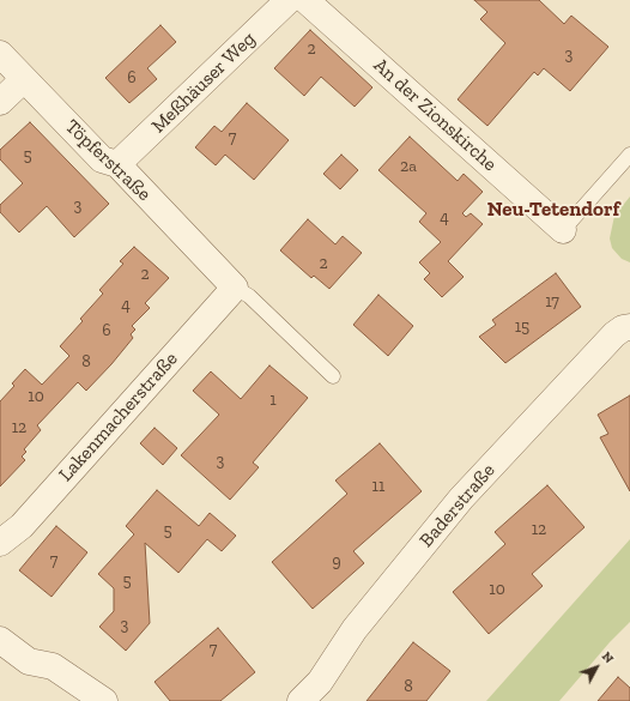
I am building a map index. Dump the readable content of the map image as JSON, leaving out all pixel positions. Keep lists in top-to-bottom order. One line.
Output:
{"streets":{"street":["Meßhäuser Weg","An der Zionskirche","Töpferstraße","Lakenmacherstraße","Baderstraße"]},"crossings":[["Meßhäuser Weg","Töpferstraße"],["Töpferstraße","Lakenmacherstraße"]],"districts":["Neu-Tetendorf"],"house_numbers":["2","3","6","7","5","2a","3","4","2","2","17","4","15","6","8","10","1","12","3","11","12","5","7","9","5","10","3","7","8"],"north":"top right"}
